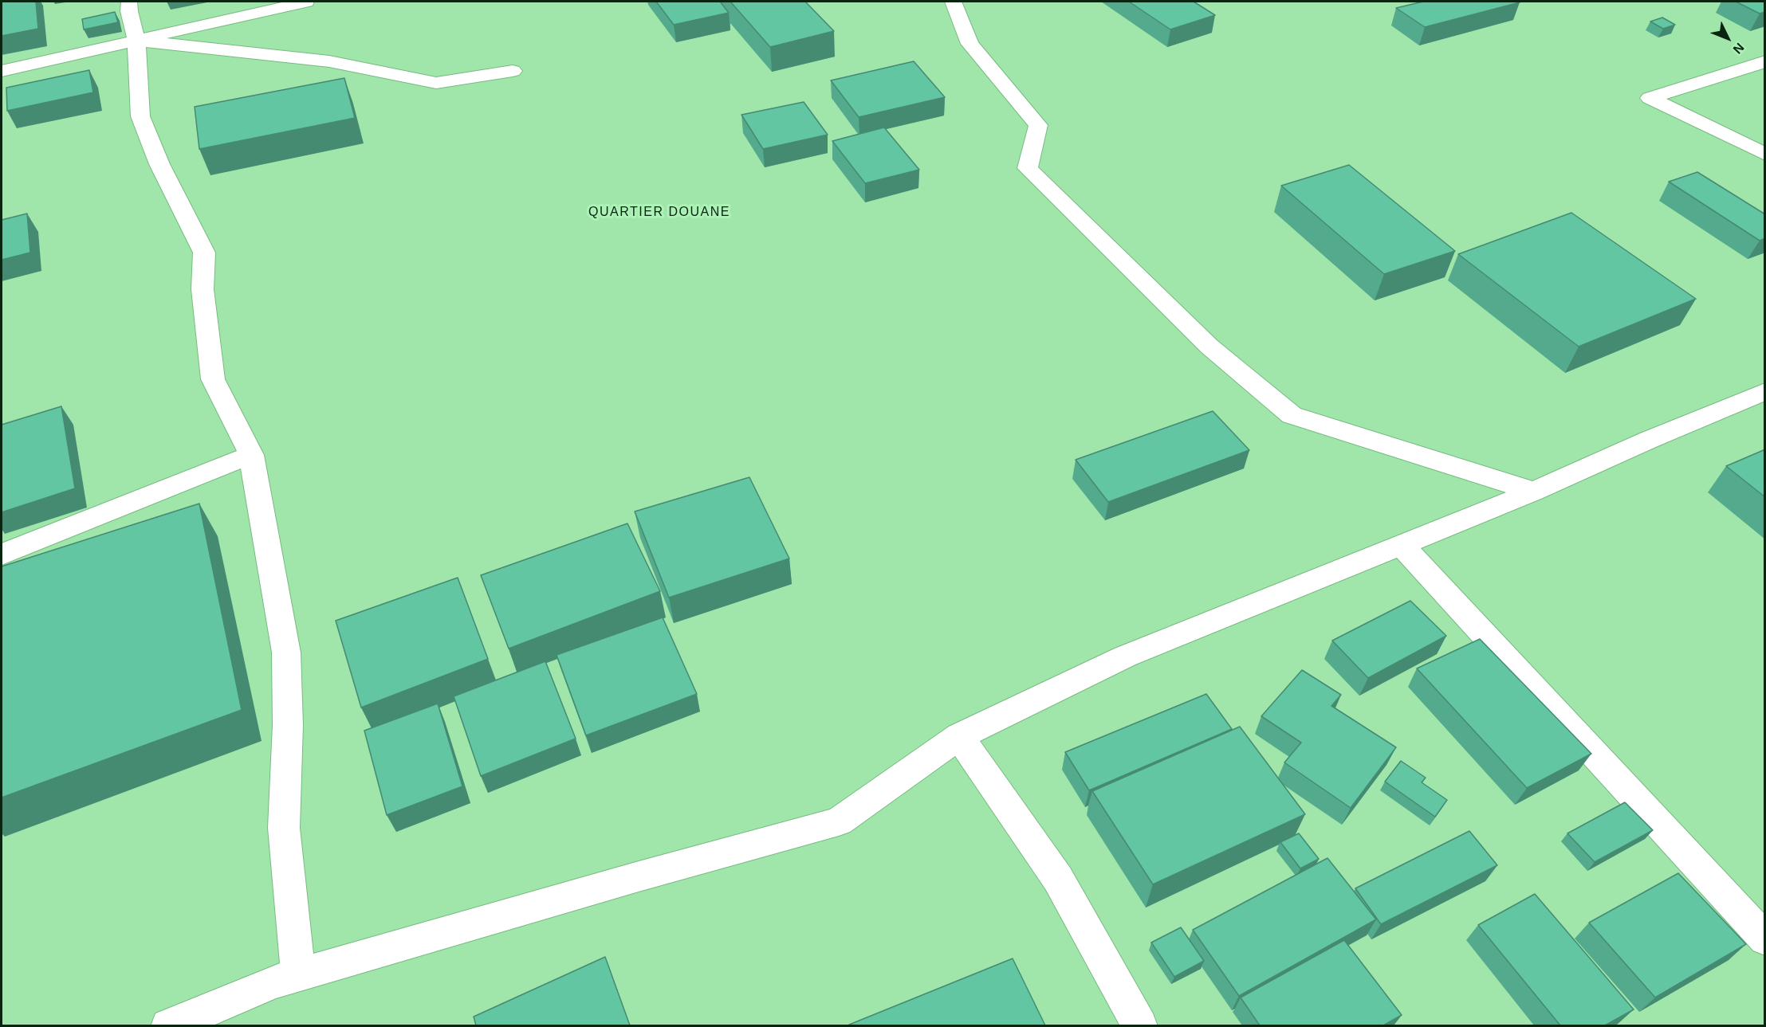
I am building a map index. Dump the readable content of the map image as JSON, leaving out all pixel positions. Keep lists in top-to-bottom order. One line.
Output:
{"districts":["QUARTIER DOUANE"],"north":"bottom right"}
